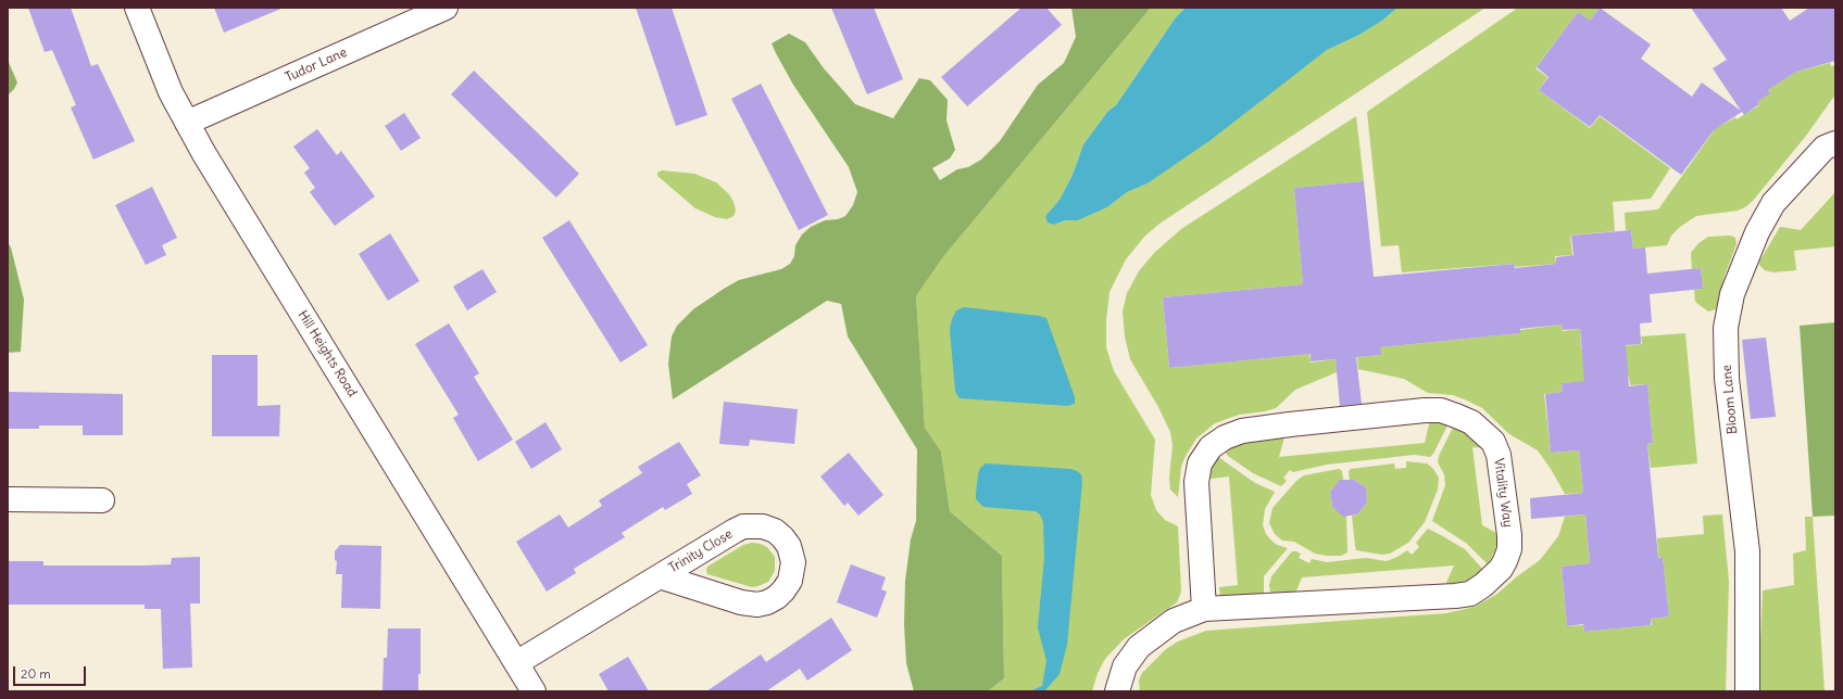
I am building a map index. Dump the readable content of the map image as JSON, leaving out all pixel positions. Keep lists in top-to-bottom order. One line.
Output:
{"streets":{"street":["Tudor Lane","Hill Heights Road","Bloom Lane","Vitality Way","Trinity Close"]},"crossings":[["Tudor Lane","Hill Heights Road"],["Hill Heights Road","Trinity Close"]],"scale_bar":"20 m"}
